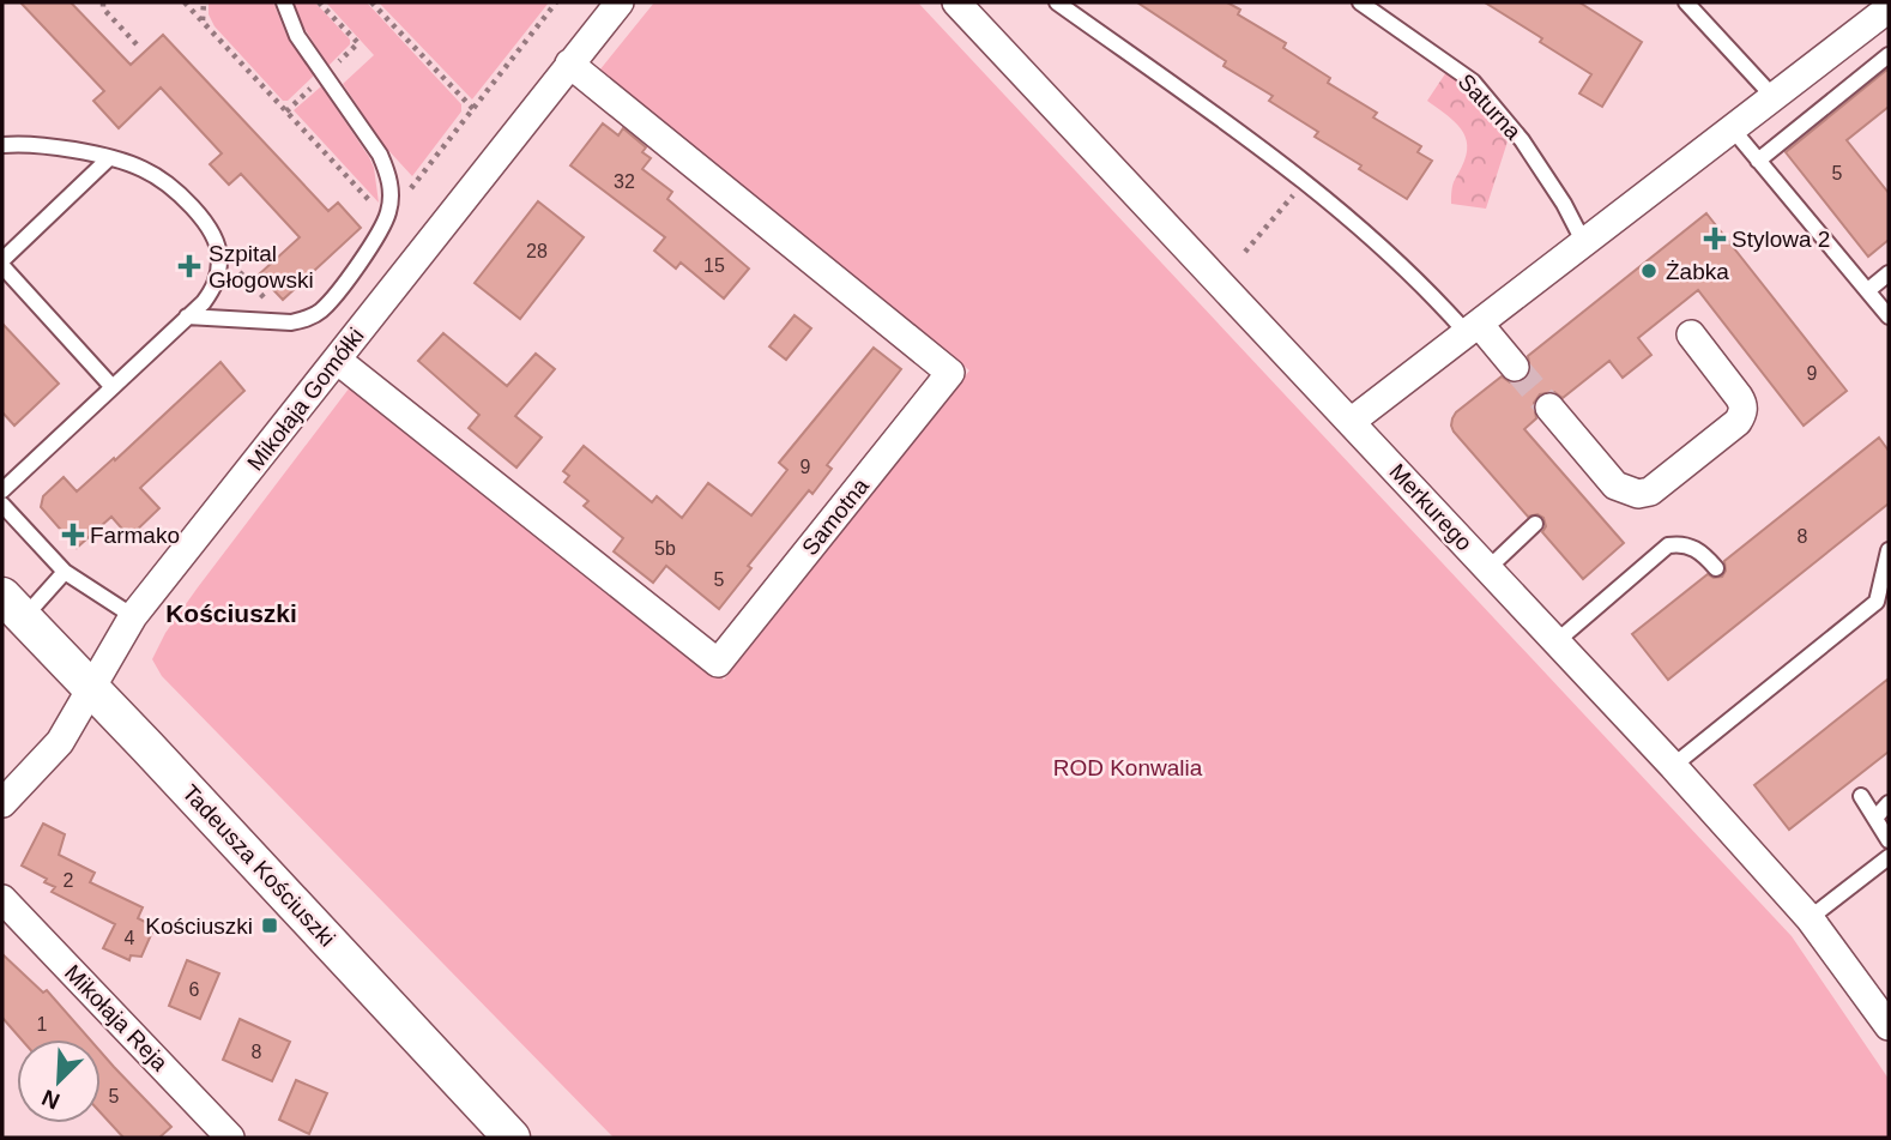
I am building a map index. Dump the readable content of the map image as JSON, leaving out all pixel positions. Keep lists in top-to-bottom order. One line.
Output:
{"streets":{"street":["Mikołaja Gomółki","Merkurego","Samotna","Tadeusza Kościuszki","Mikołaja Reja"],"lane":["Saturna"]},"crossings":[["Mikołaja Gomółki","Samotna"],["Mikołaja Gomółki","Tadeusza Kościuszki"]],"districts":["Kościuszki"],"parks":["ROD Konwalia"],"places":{"health":["Stylowa 2","Szpital Głogowski","Farmako"],"other":["Żabka"],"transit":["Kościuszki"]},"house_numbers":["5","32","28","15","9","9","8","5b","5","2","4","6","1","8","5"],"north":"bottom left"}
